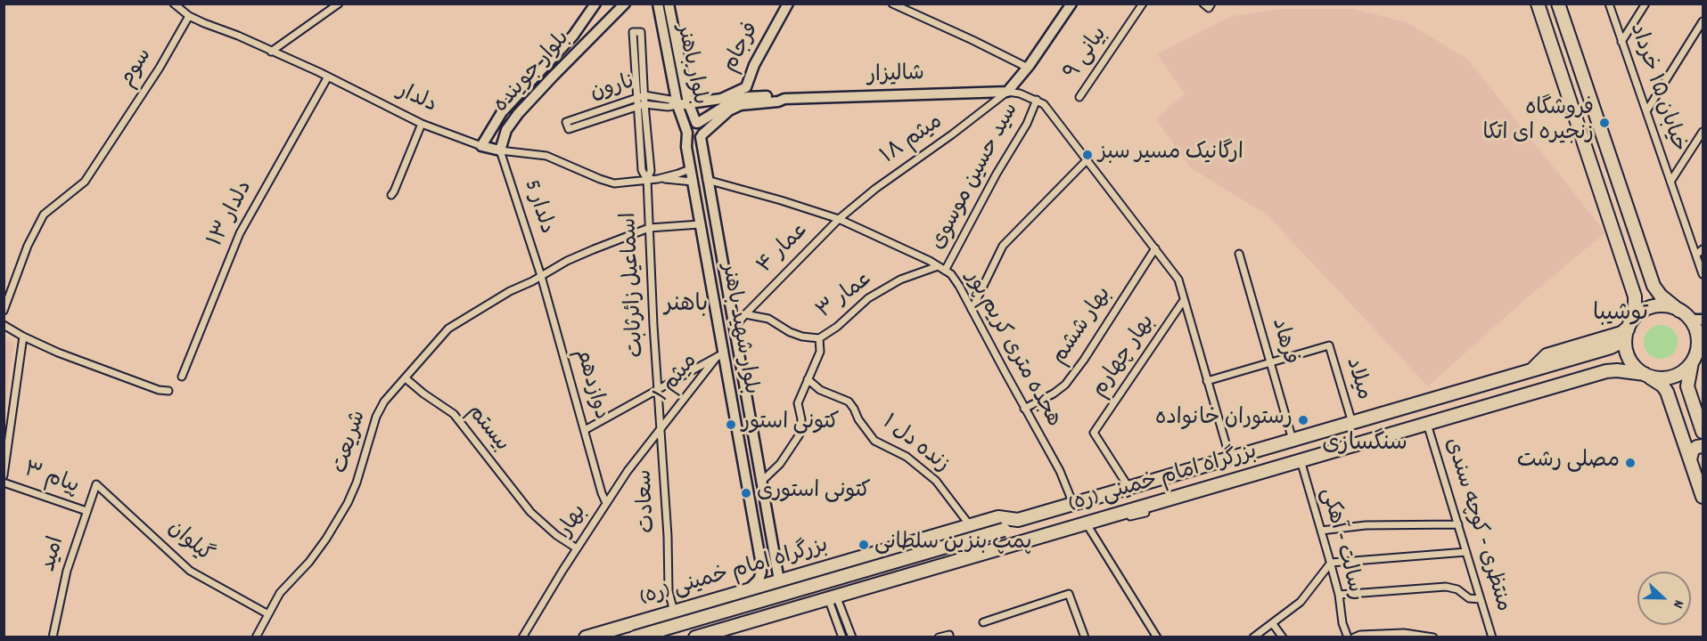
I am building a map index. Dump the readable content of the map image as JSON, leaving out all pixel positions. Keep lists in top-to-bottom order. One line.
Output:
{"streets":{"highway":["بزرگراه امام خمینی (ره)"],"street":["فرجام","بیانی ۹","بلوار باهنر","سوم","بلوار جوینده","شالیزار","خیابان ۱۵ خرداد","نارون","دلدار","میثم ۱۸","سید حسین موسوی","دلدار 5","دلدار ۱۳","عمار ۴","اسماعیل زائرثابت","عمار ۳","بهار ششم","بلوار شهید باهنر","فرهاد","هجده متری کریم پور","بهار چهارم","میثم ۱","میلاد","دوازدهم","بیستم","شریعت","زنده دل ۱","پیام ۳","سعادت","بهار","منتظری - کوچه سندی","گیلوان","رسالت - آهکی","امید"]},"crossings":[["فرجام","بلوار باهنر"],["فرجام","نارون"],["بلوار باهنر","شالیزار"],["بلوار باهنر","نارون"],["بلوار باهنر","بلوار شهید باهنر"],["سوم","دلدار"],["بلوار جوینده","دلدار"],["بلوار جوینده","دلدار 5"],["شالیزار","میثم ۱۸"],["شالیزار","بلوار شهید باهنر"],["نارون","اسماعیل زائرثابت"],["دلدار","دلدار 5"],["دلدار","دلدار ۱۳"],["دلدار","اسماعیل زائرثابت"],["میثم ۱۸","عمار ۴"],["میثم ۱۸","هجده متری کریم پور"],["سید حسین موسوی","هجده متری کریم پور"],["دلدار 5","دوازدهم"],["دلدار 5","شریعت"],["عمار ۴","عمار ۳"],["عمار ۴","بلوار شهید باهنر"],["عمار ۴","هجده متری کریم پور"],["اسماعیل زائرثابت","شریعت"],["اسماعیل زائرثابت","سعادت"],["عمار ۳","هجده متری کریم پور"],["بهار ششم","هجده متری کریم پور"],["بلوار شهید باهنر","هجده متری کریم پور"],["بلوار شهید باهنر","میثم ۱"],["بلوار شهید باهنر","شریعت"],["بلوار شهید باهنر","بزرگراه امام خمینی (ره)"],["فرهاد","میلاد"],["فرهاد","بزرگراه امام خمینی (ره)"],["هجده متری کریم پور","بزرگراه امام خمینی (ره)"],["بهار چهارم","بزرگراه امام خمینی (ره)"],["میثم ۱","سعادت"],["میثم ۱","بهار"],["میلاد","بزرگراه امام خمینی (ره)"],["دوازدهم","شریعت"],["دوازدهم","بهار"],["بیستم","شریعت"],["بیستم","بهار"],["شریعت","گیلوان"],["زنده دل ۱","بزرگراه امام خمینی (ره)"],["پیام ۳","امید"],["بزرگراه امام خمینی (ره)","سعادت"],["بزرگراه امام خمینی (ره)","منتظری - کوچه سندی"],["بزرگراه امام خمینی (ره)","رسالت - آهکی"],["سعادت","بهار"],["گیلوان","امید"]],"districts":["باهنر","توشیبا","سنگسازی"],"places":["فروشگاه زنجیره ای اتکا","ارگانیک مسیر سبز","رستوران خانواده","کتونی استور","مصلی رشت","کتونی استوری","پمپ بنزین سلطانی"],"north":"right"}
